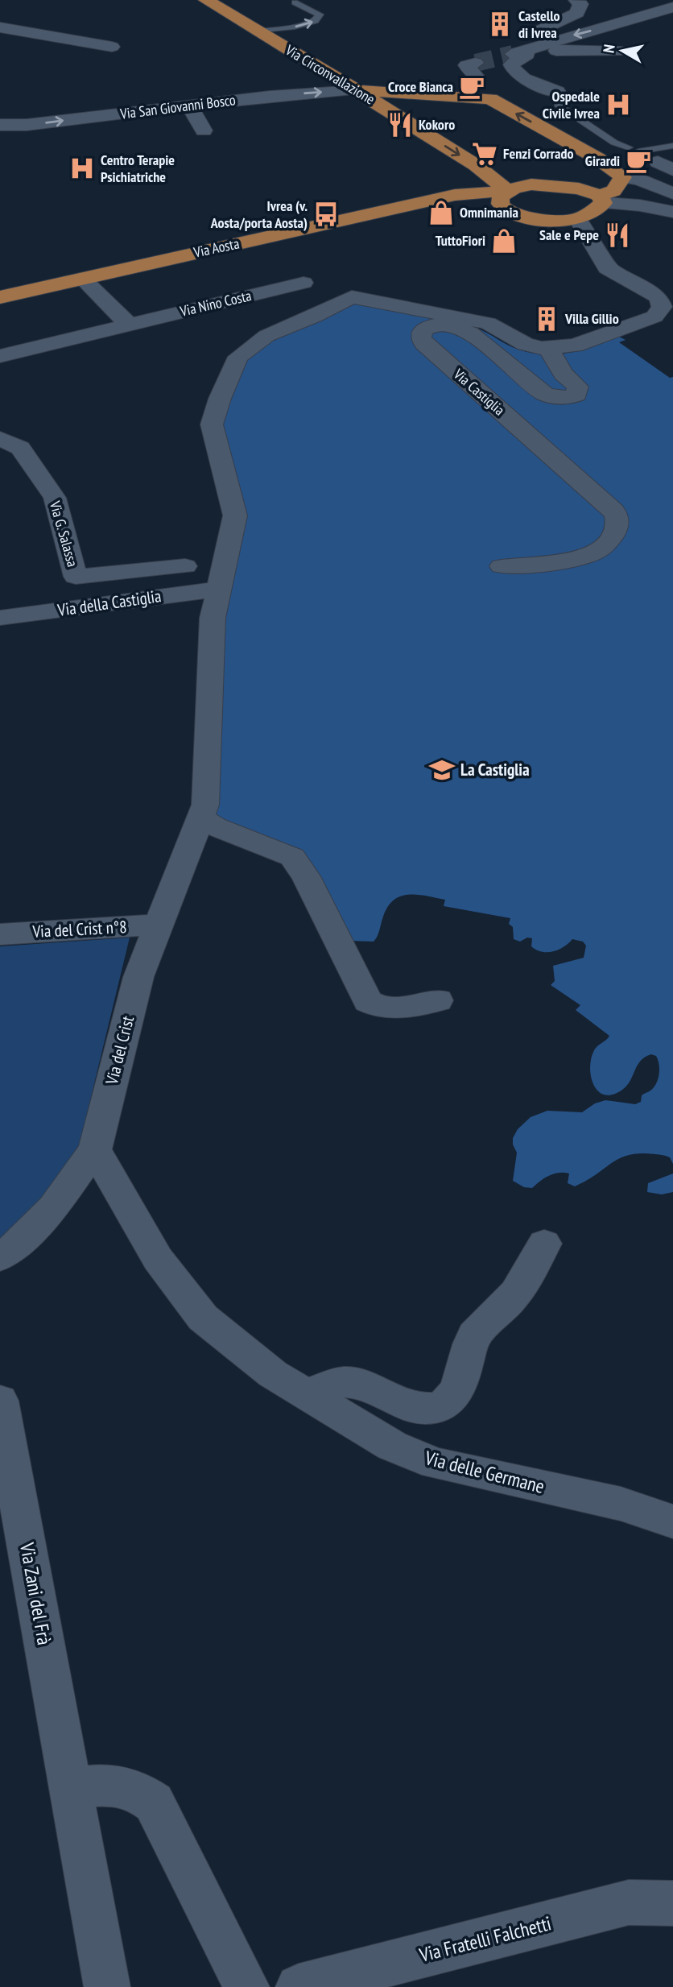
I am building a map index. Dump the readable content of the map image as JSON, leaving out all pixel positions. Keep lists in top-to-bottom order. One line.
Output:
{"streets":{"main road":["Via Circonvallazione","Via Aosta"],"street":["Via San Giovanni Bosco","Via Nino Costa","Via Castiglia","Via G. Salassa","Via della Castiglia","Via del Crist n°8","Via del Crist","Via delle Germane","Via Zani del Frà","Via Fratelli Falchetti"]},"crossings":[["Via Circonvallazione","Via San Giovanni Bosco"],["Via Circonvallazione","Via Aosta"],["Via della Castiglia","Via del Crist"],["Via del Crist n°8","Via del Crist"],["Via del Crist","Via delle Germane"]],"places":{"building":["Castello di Ivrea","Villa Gillio"],"cafe":["Croce Bianca","Girardi"],"hospital":["Ospedale Civile Ivrea","Centro Terapie Psichiatriche"],"restaurant":["Kokoro","Sale e Pepe"],"supermarket":["Fenzi Corrado"],"shop":["Omnimania","TuttoFiori"],"bus stop":["Ivrea (v. Aosta/porta Aosta)"],"school or university":["La Castiglia"]},"north":"left"}
